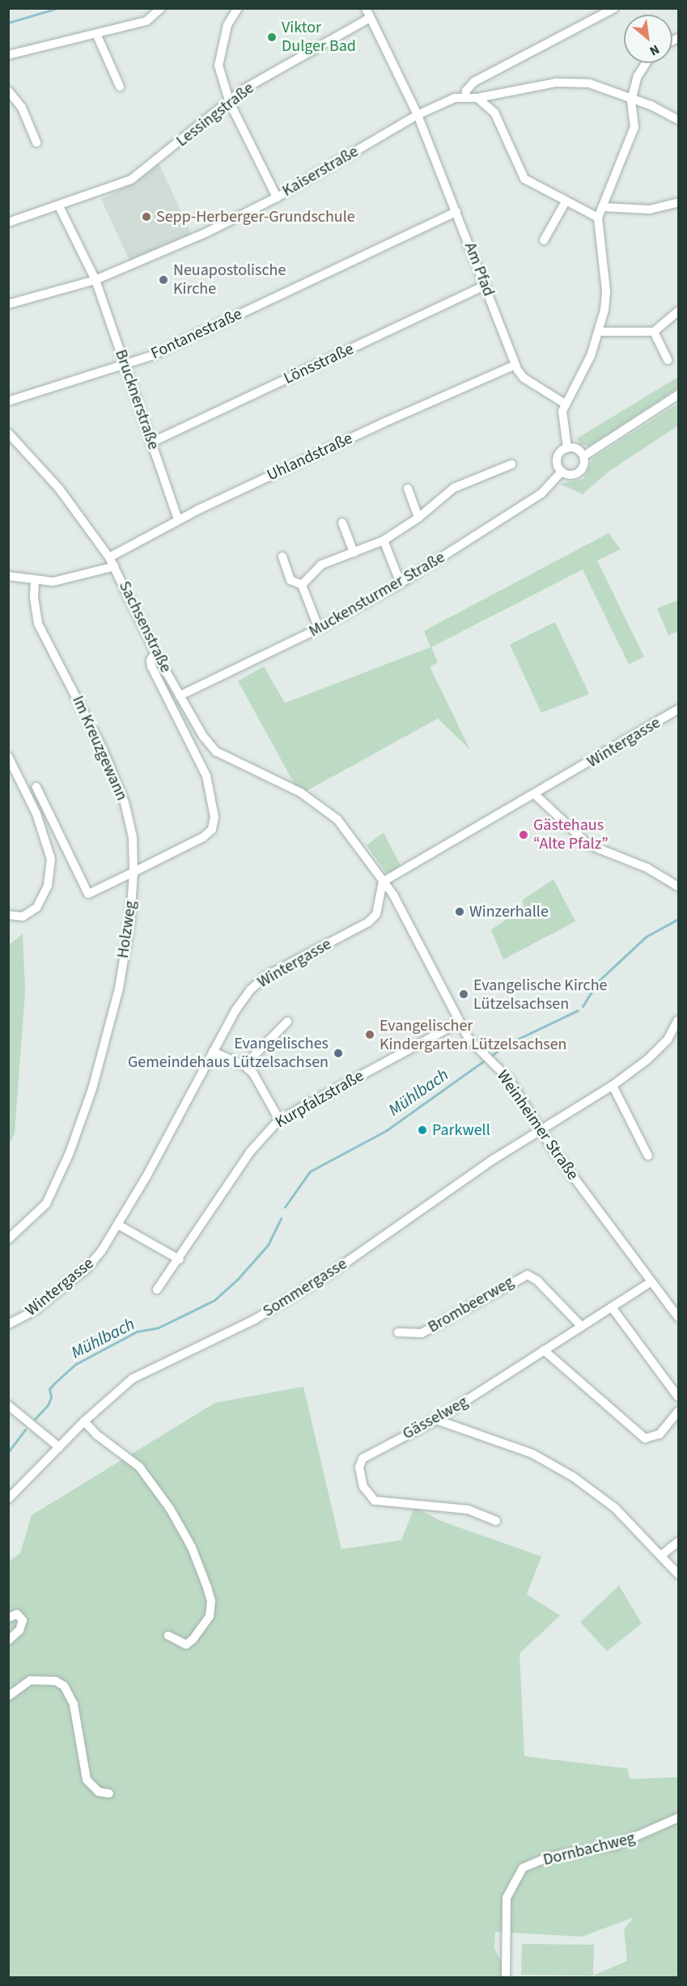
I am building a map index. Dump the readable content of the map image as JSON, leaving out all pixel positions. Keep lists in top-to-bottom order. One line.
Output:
{"streets":{"street":["Lessingstraße","Kaiserstraße","Am Pfad","Fontanestraße","Lönsstraße","Brucknerstraße","Uhlandstraße","Muckensturmer Straße","Sachsenstraße","Wintergasse","Im Kreuzgewann","Holzweg","Kurpfalzstraße","Weinheimer Straße","Sommergasse","Brombeerweg","Gässelweg","Dornbachweg"]},"crossings":[["Lessingstraße","Am Pfad"],["Kaiserstraße","Am Pfad"],["Kaiserstraße","Brucknerstraße"],["Am Pfad","Fontanestraße"],["Am Pfad","Lönsstraße"],["Am Pfad","Uhlandstraße"],["Fontanestraße","Brucknerstraße"],["Lönsstraße","Brucknerstraße"],["Brucknerstraße","Uhlandstraße"],["Uhlandstraße","Sachsenstraße"],["Muckensturmer Straße","Sachsenstraße"],["Sachsenstraße","Weinheimer Straße"],["Wintergasse","Weinheimer Straße"],["Im Kreuzgewann","Holzweg"],["Kurpfalzstraße","Weinheimer Straße"],["Weinheimer Straße","Sommergasse"],["Weinheimer Straße","Gässelweg"],["Brombeerweg","Gässelweg"]],"water":["Mühlbach"],"places":["Viktor Dulger Bad","Sepp-Herberger-Grundschule","Neuapostolische Kirche","Gästehaus “Alte Pfalz”","Winzerhalle","Evangelische Kirche Lützelsachsen","Evangelischer Kindergarten Lützelsachsen","Evangelisches Gemeindehaus Lützelsachsen","Parkwell"],"north":"bottom right"}
